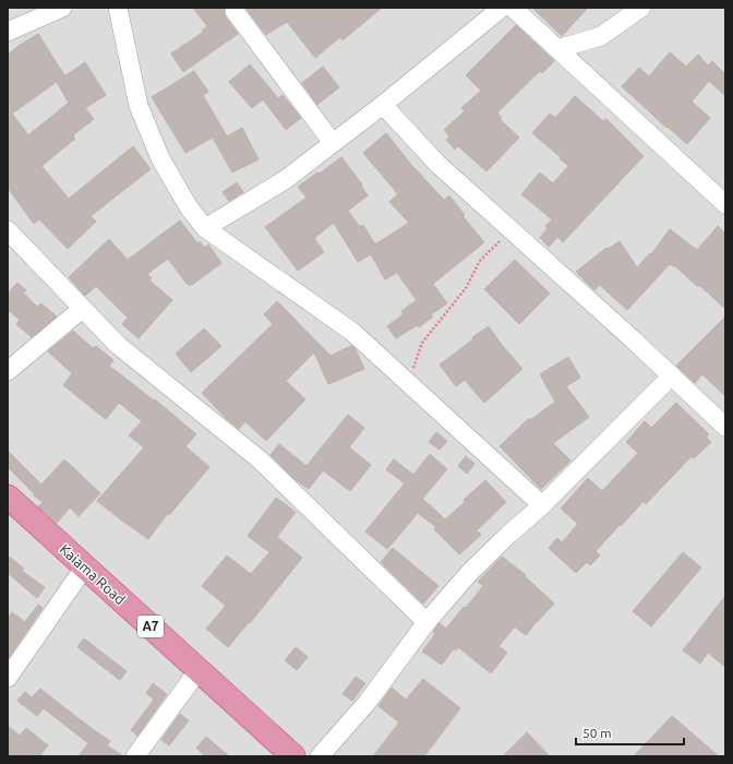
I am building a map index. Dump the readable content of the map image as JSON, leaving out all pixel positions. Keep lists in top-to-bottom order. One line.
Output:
{"streets":{"highway":["Kaiama Road","A7"]},"scale_bar":"50 m"}
